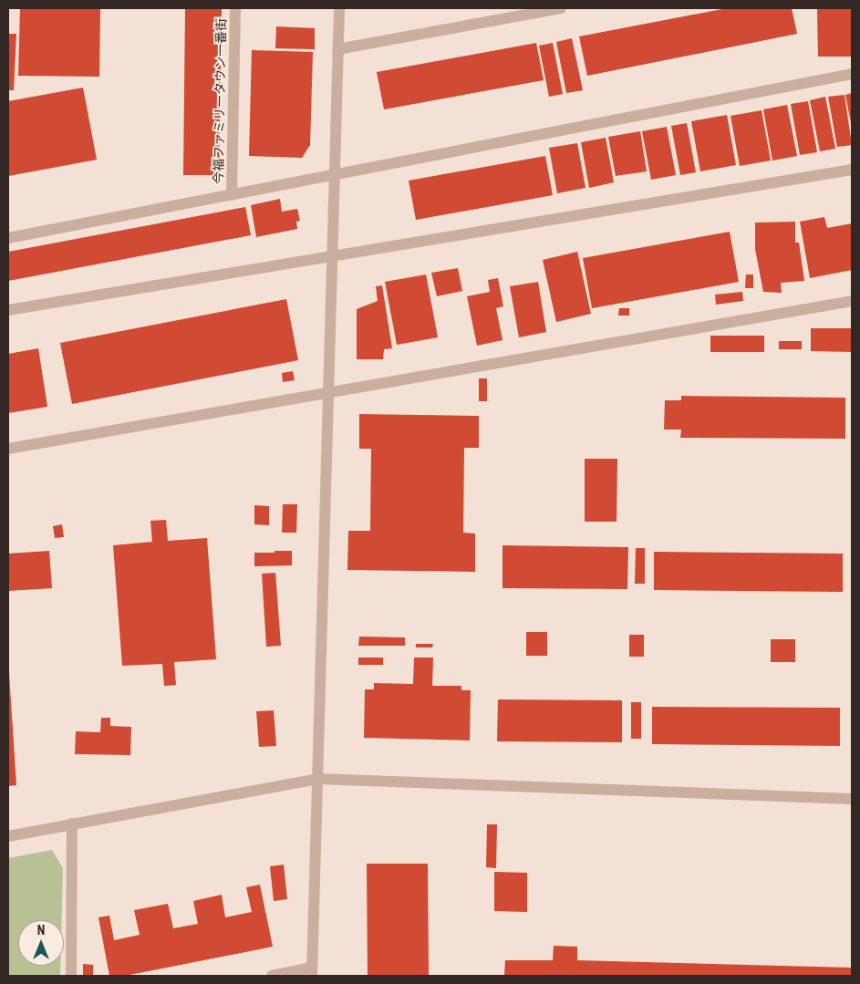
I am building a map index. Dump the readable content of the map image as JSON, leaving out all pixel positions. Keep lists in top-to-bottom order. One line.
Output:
{"streets":{"street":["今福ファミリータウン一番街"]},"north":"top"}
